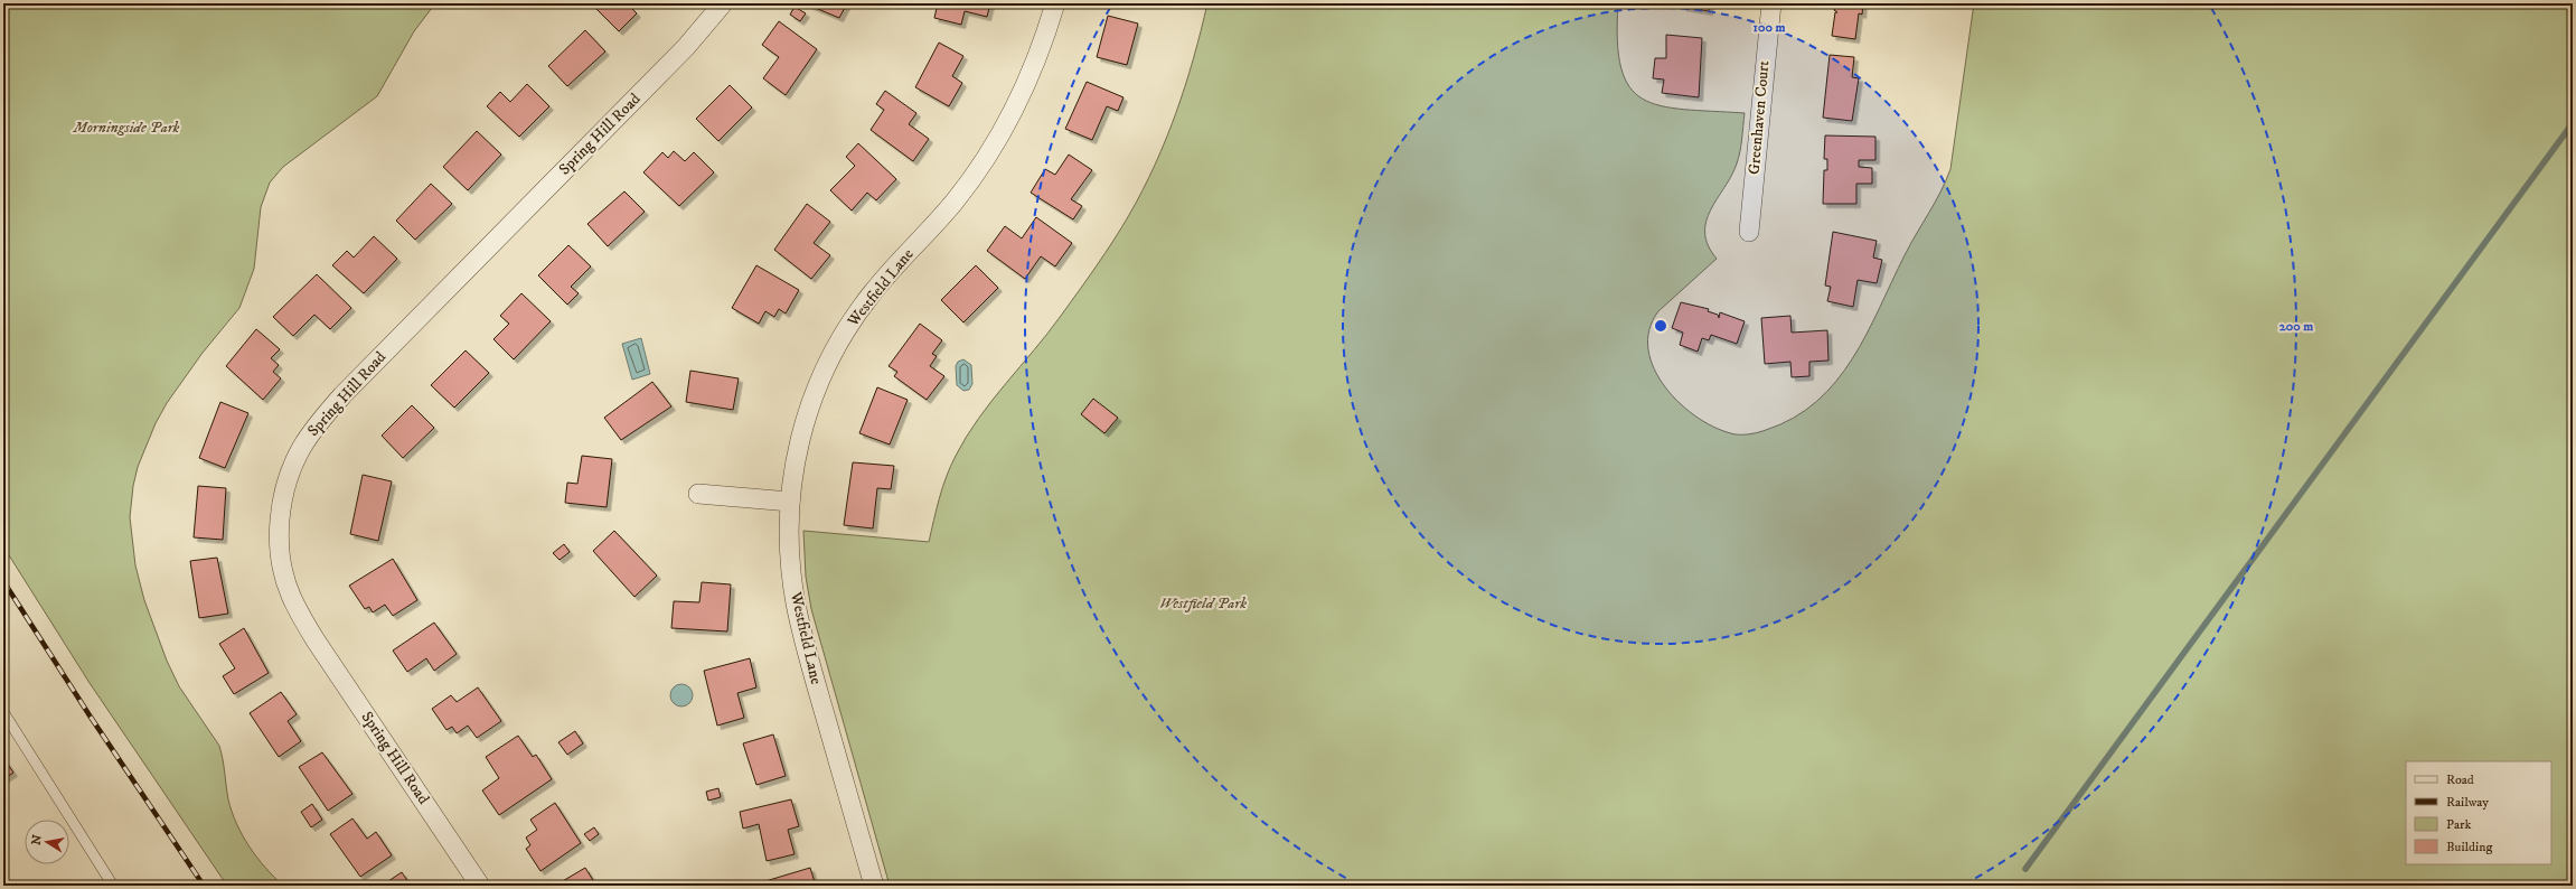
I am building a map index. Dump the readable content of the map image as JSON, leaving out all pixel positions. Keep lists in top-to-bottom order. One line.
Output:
{"streets":{"street":["Greenhaven Court","Spring Hill Road","Westfield Lane"]},"parks":["Morningside Park","Westfield Park"],"legend":["Road","Railway","Park","Building"],"north":"left","rings":["100 m","200 m"]}
